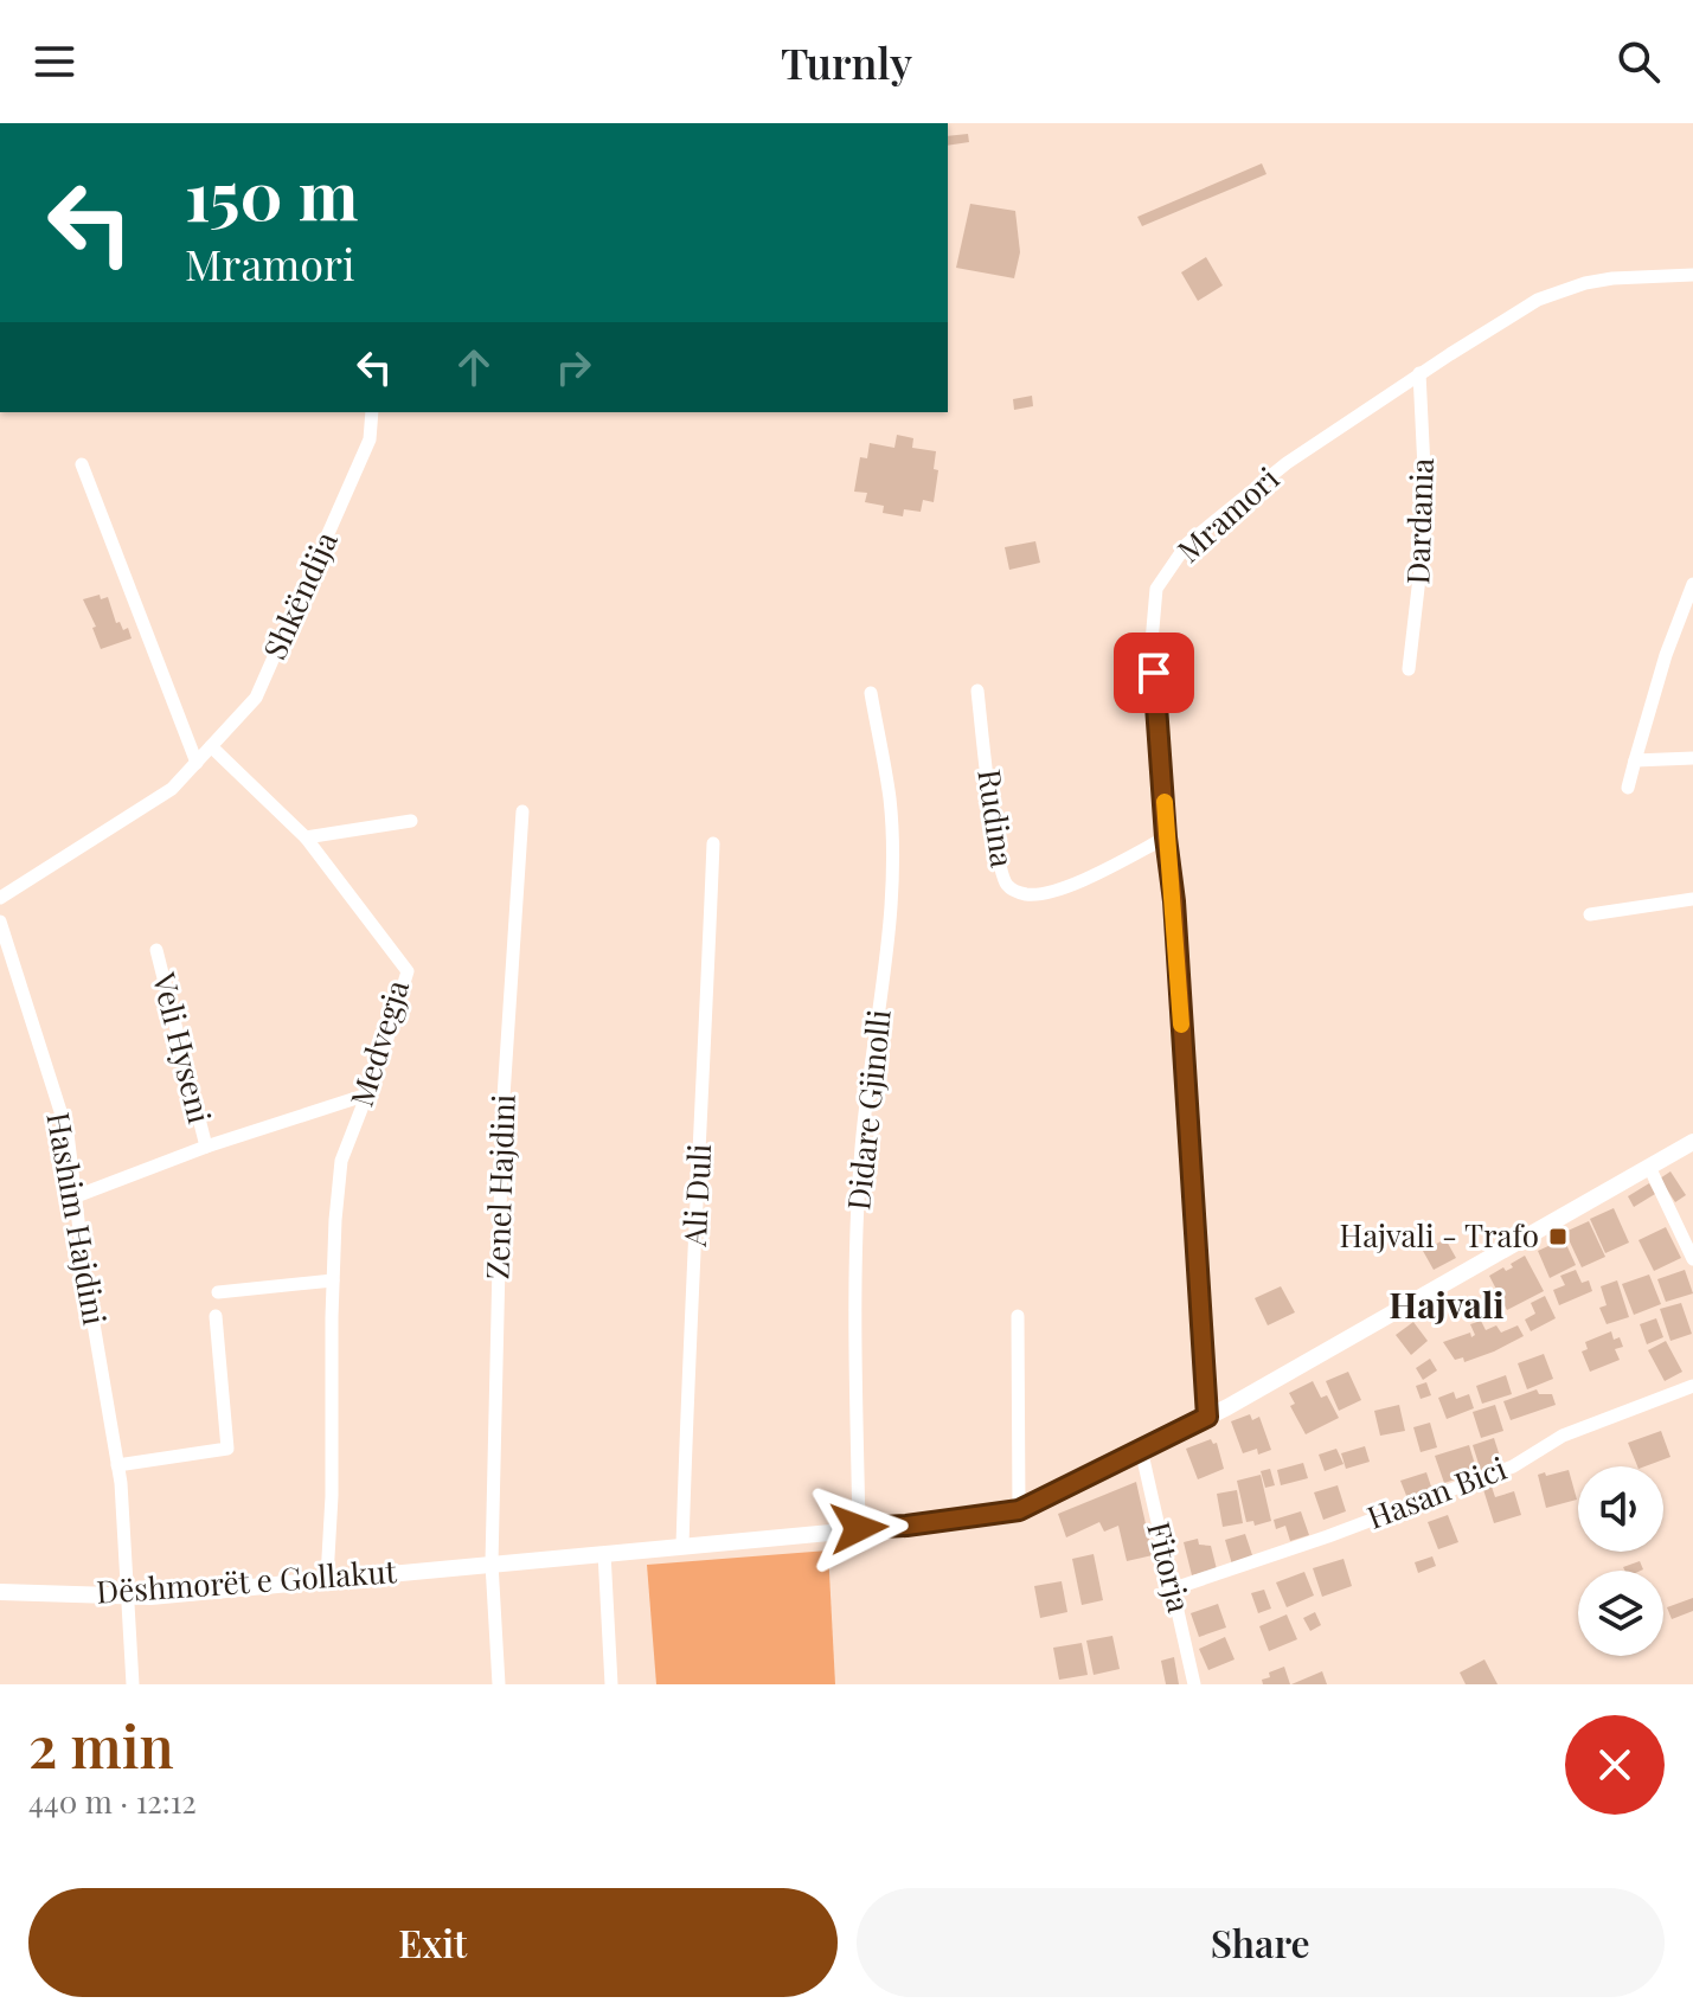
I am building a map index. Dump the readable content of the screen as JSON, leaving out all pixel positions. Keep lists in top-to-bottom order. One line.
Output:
{"streets":{"street":["Mramori","Dardania","Shkëndija","Rudina","Medvegja","Veli Hyseni","Didare Gjinolli","Zenel Hajdini","Ali Duli","Hashim Hajdini","Hasan Bici","Fitorja","Dëshmorët e Gollakut"]},"crossings":[["Mramori","Dardania"],["Mramori","Rudina"],["Mramori","Dëshmorët e Gollakut"],["Shkëndija","Medvegja"],["Medvegja","Veli Hyseni"],["Medvegja","Dëshmorët e Gollakut"],["Veli Hyseni","Hashim Hajdini"],["Didare Gjinolli","Dëshmorët e Gollakut"],["Zenel Hajdini","Dëshmorët e Gollakut"],["Ali Duli","Dëshmorët e Gollakut"],["Hashim Hajdini","Dëshmorët e Gollakut"],["Hasan Bici","Fitorja"],["Fitorja","Dëshmorët e Gollakut"]],"districts":["Hajvali"],"places":{"transit":["Hajvali - Trafo"]},"page":{"header":"Turnly","turn":["150 m","Mramori"],"heading":["2 min","440 m · 12:12"],"buttons":["Exit","Share"]}}
